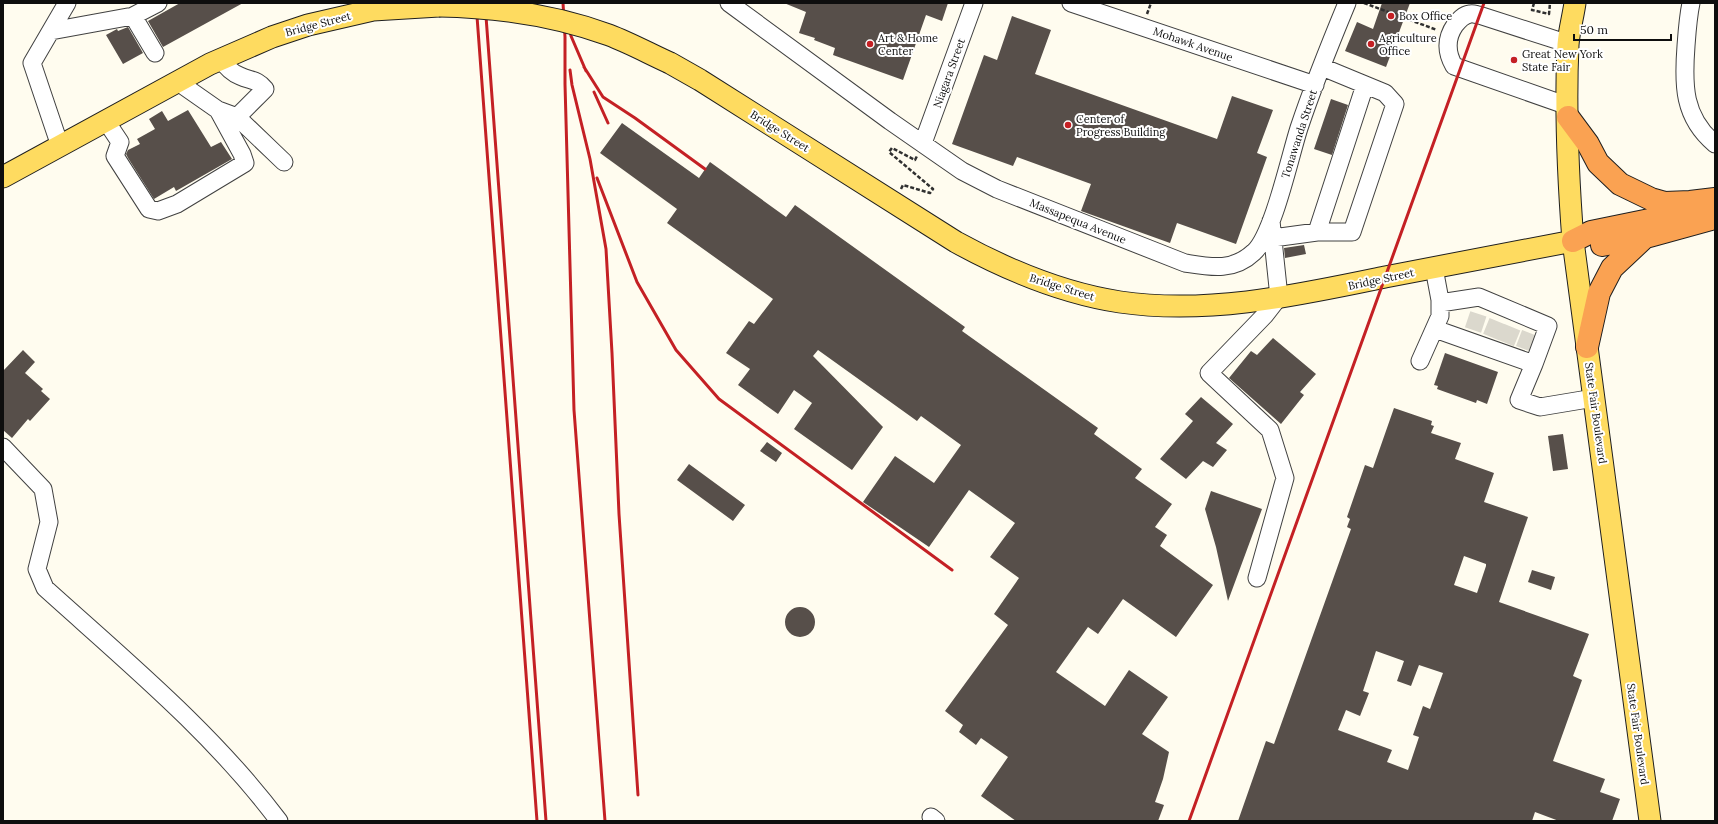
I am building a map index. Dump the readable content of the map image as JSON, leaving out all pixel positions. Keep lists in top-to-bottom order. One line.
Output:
{"streets":{"main road":["Bridge Street","State Fair Boulevard"],"lane":["Mohawk Avenue","Niagara Street","Tonawanda Street","Massapequa Avenue"]},"crossings":[["Bridge Street","State Fair Boulevard"],["Mohawk Avenue","Tonawanda Street"],["Niagara Street","Massapequa Avenue"],["Tonawanda Street","Massapequa Avenue"]],"places":["Box Office","Art & Home Center","Agriculture Office","Great New York State Fair","Center of Progress Building"],"scale_bar":"50 m"}
